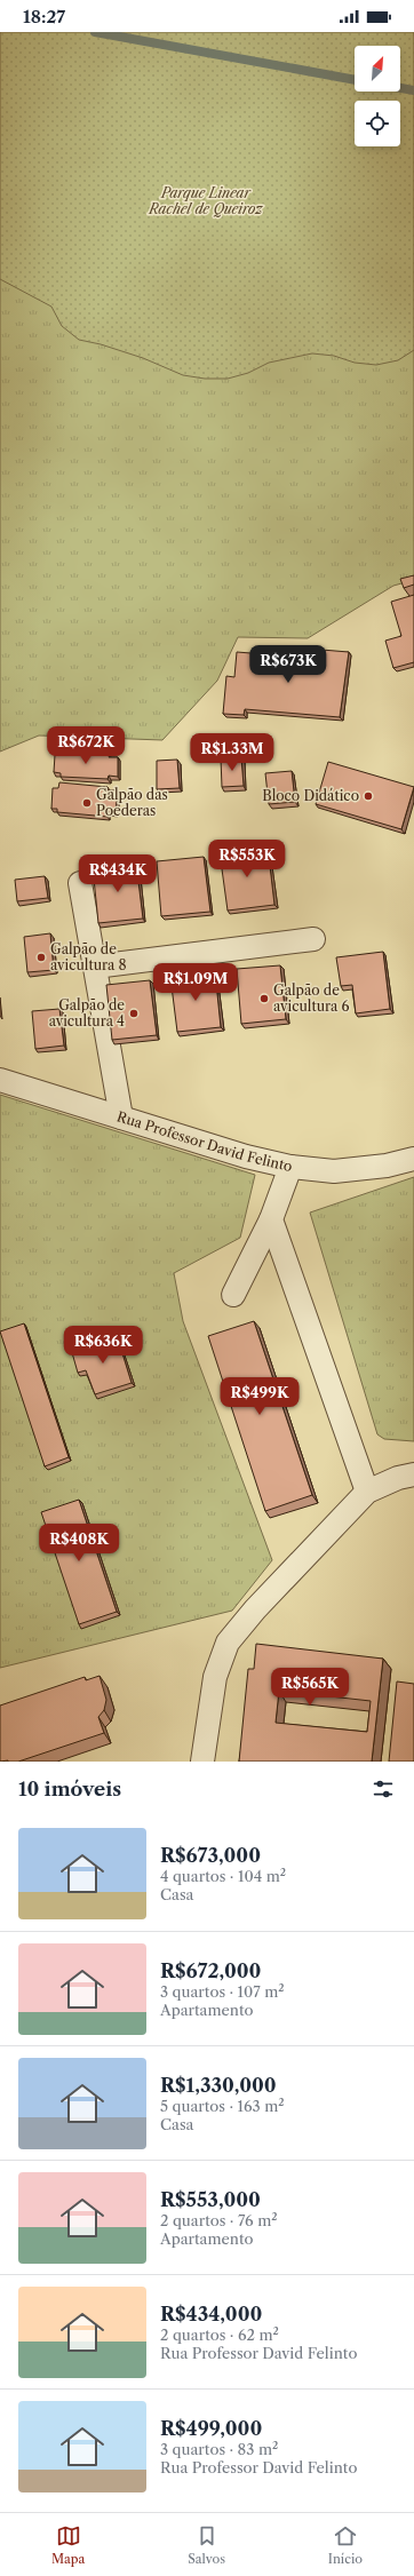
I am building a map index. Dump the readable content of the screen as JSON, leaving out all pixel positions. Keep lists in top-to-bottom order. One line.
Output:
{"streets":{"street":["Rua Professor David Felinto"]},"parks":["Parque Linear Rachel de Queiroz"],"places":["Bloco Didático","Galpão das Poederas","Galpão de avicultura 8","Galpão de avicultura 6","Galpão de avicultura 4"],"north":"top right","page":{"status":"18:27","price":["R$673K","R$672K","R$1.33M","R$553K","R$434K","R$1.09M","R$636K","R$499K","R$408K","R$565K"],"heading":"10 imóveis","list":[{"name":"R$673,000","note":"4 quartos · 104 m² · Casa"},{"name":"R$672,000","note":"3 quartos · 107 m² · Apartamento"},{"name":"R$1,330,000","note":"5 quartos · 163 m² · Casa"},{"name":"R$553,000","note":"2 quartos · 76 m² · Apartamento"},{"name":"R$434,000","note":"2 quartos · 62 m² · Rua Professor David Felinto"},{"name":"R$499,000","note":"3 quartos · 83 m² · Rua Professor David Felinto"}],"tabs":["Mapa","Salvos","Início"]}}
